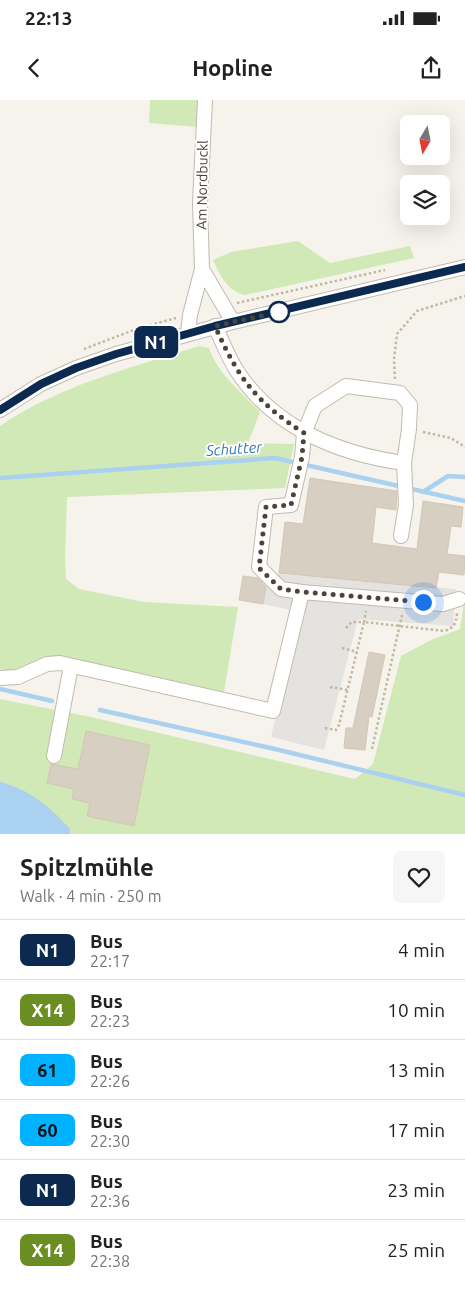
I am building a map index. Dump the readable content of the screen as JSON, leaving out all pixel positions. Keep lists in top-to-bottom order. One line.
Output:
{"streets":{"street":["Am Nordbuckl"]},"water":["Schutter"],"lines":["bus line N1"],"north":"bottom","page":{"status":"22:13","header":"Hopline","on_map":"N1","heading":["Spitzlmühle","Walk · 4 min · 250 m"],"list":[{"mark":"N1","name":"Bus","note":"22:17","value":"4 min"},{"mark":"X14","name":"Bus","note":"22:23","value":"10 min"},{"mark":"61","name":"Bus","note":"22:26","value":"13 min"},{"mark":"60","name":"Bus","note":"22:30","value":"17 min"},{"mark":"N1","name":"Bus","note":"22:36","value":"23 min"},{"mark":"X14","name":"Bus","note":"22:38","value":"25 min"}]}}
